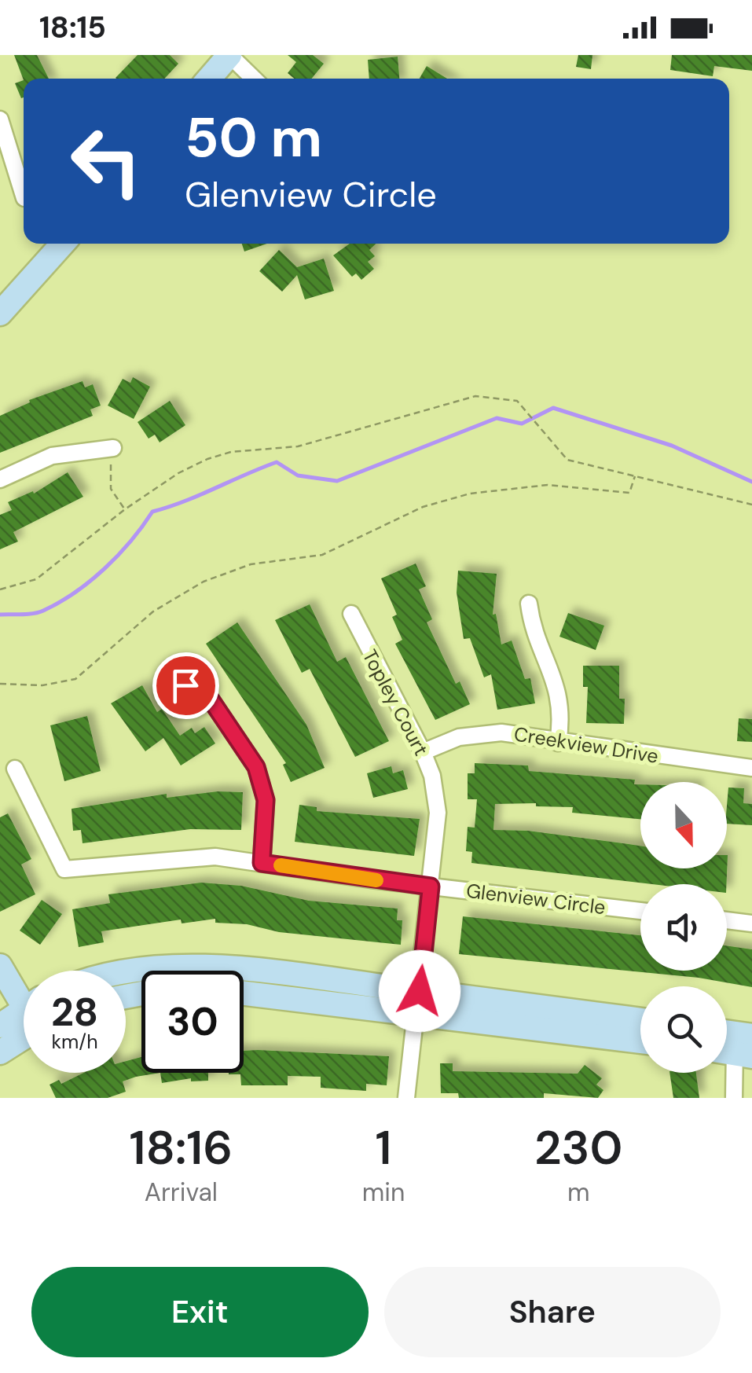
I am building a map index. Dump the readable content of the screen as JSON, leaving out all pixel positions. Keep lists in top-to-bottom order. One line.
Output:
{"streets":{"street":["Topley Court","Creekview Drive","Glenview Circle"]},"crossings":[["Topley Court","Creekview Drive"],["Topley Court","Glenview Circle"]],"north":"bottom","page":{"status":"18:15","turn":["50 m","Glenview Circle"],"speed":"28 km/h","limit":"30","eta":["18:16","Arrival","1","min","230","m"],"buttons":["Exit","Share"]}}
